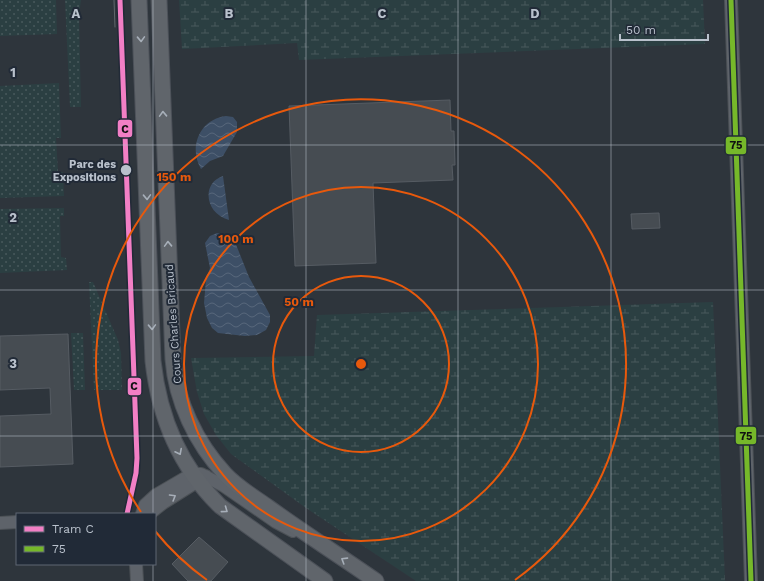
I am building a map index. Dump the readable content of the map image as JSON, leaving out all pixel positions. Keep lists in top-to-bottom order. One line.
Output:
{"streets":{"main road":["Cours Charles Bricaud"]},"places":["Parc des Expositions"],"lines":["tram line C","transit line 75"],"legend":["Tram C","75"],"scale_bar":"50 m","grid":{"columns":["A","B","C","D"],"rows":["1","2","3"]},"rings":["150 m","100 m","50 m"]}
